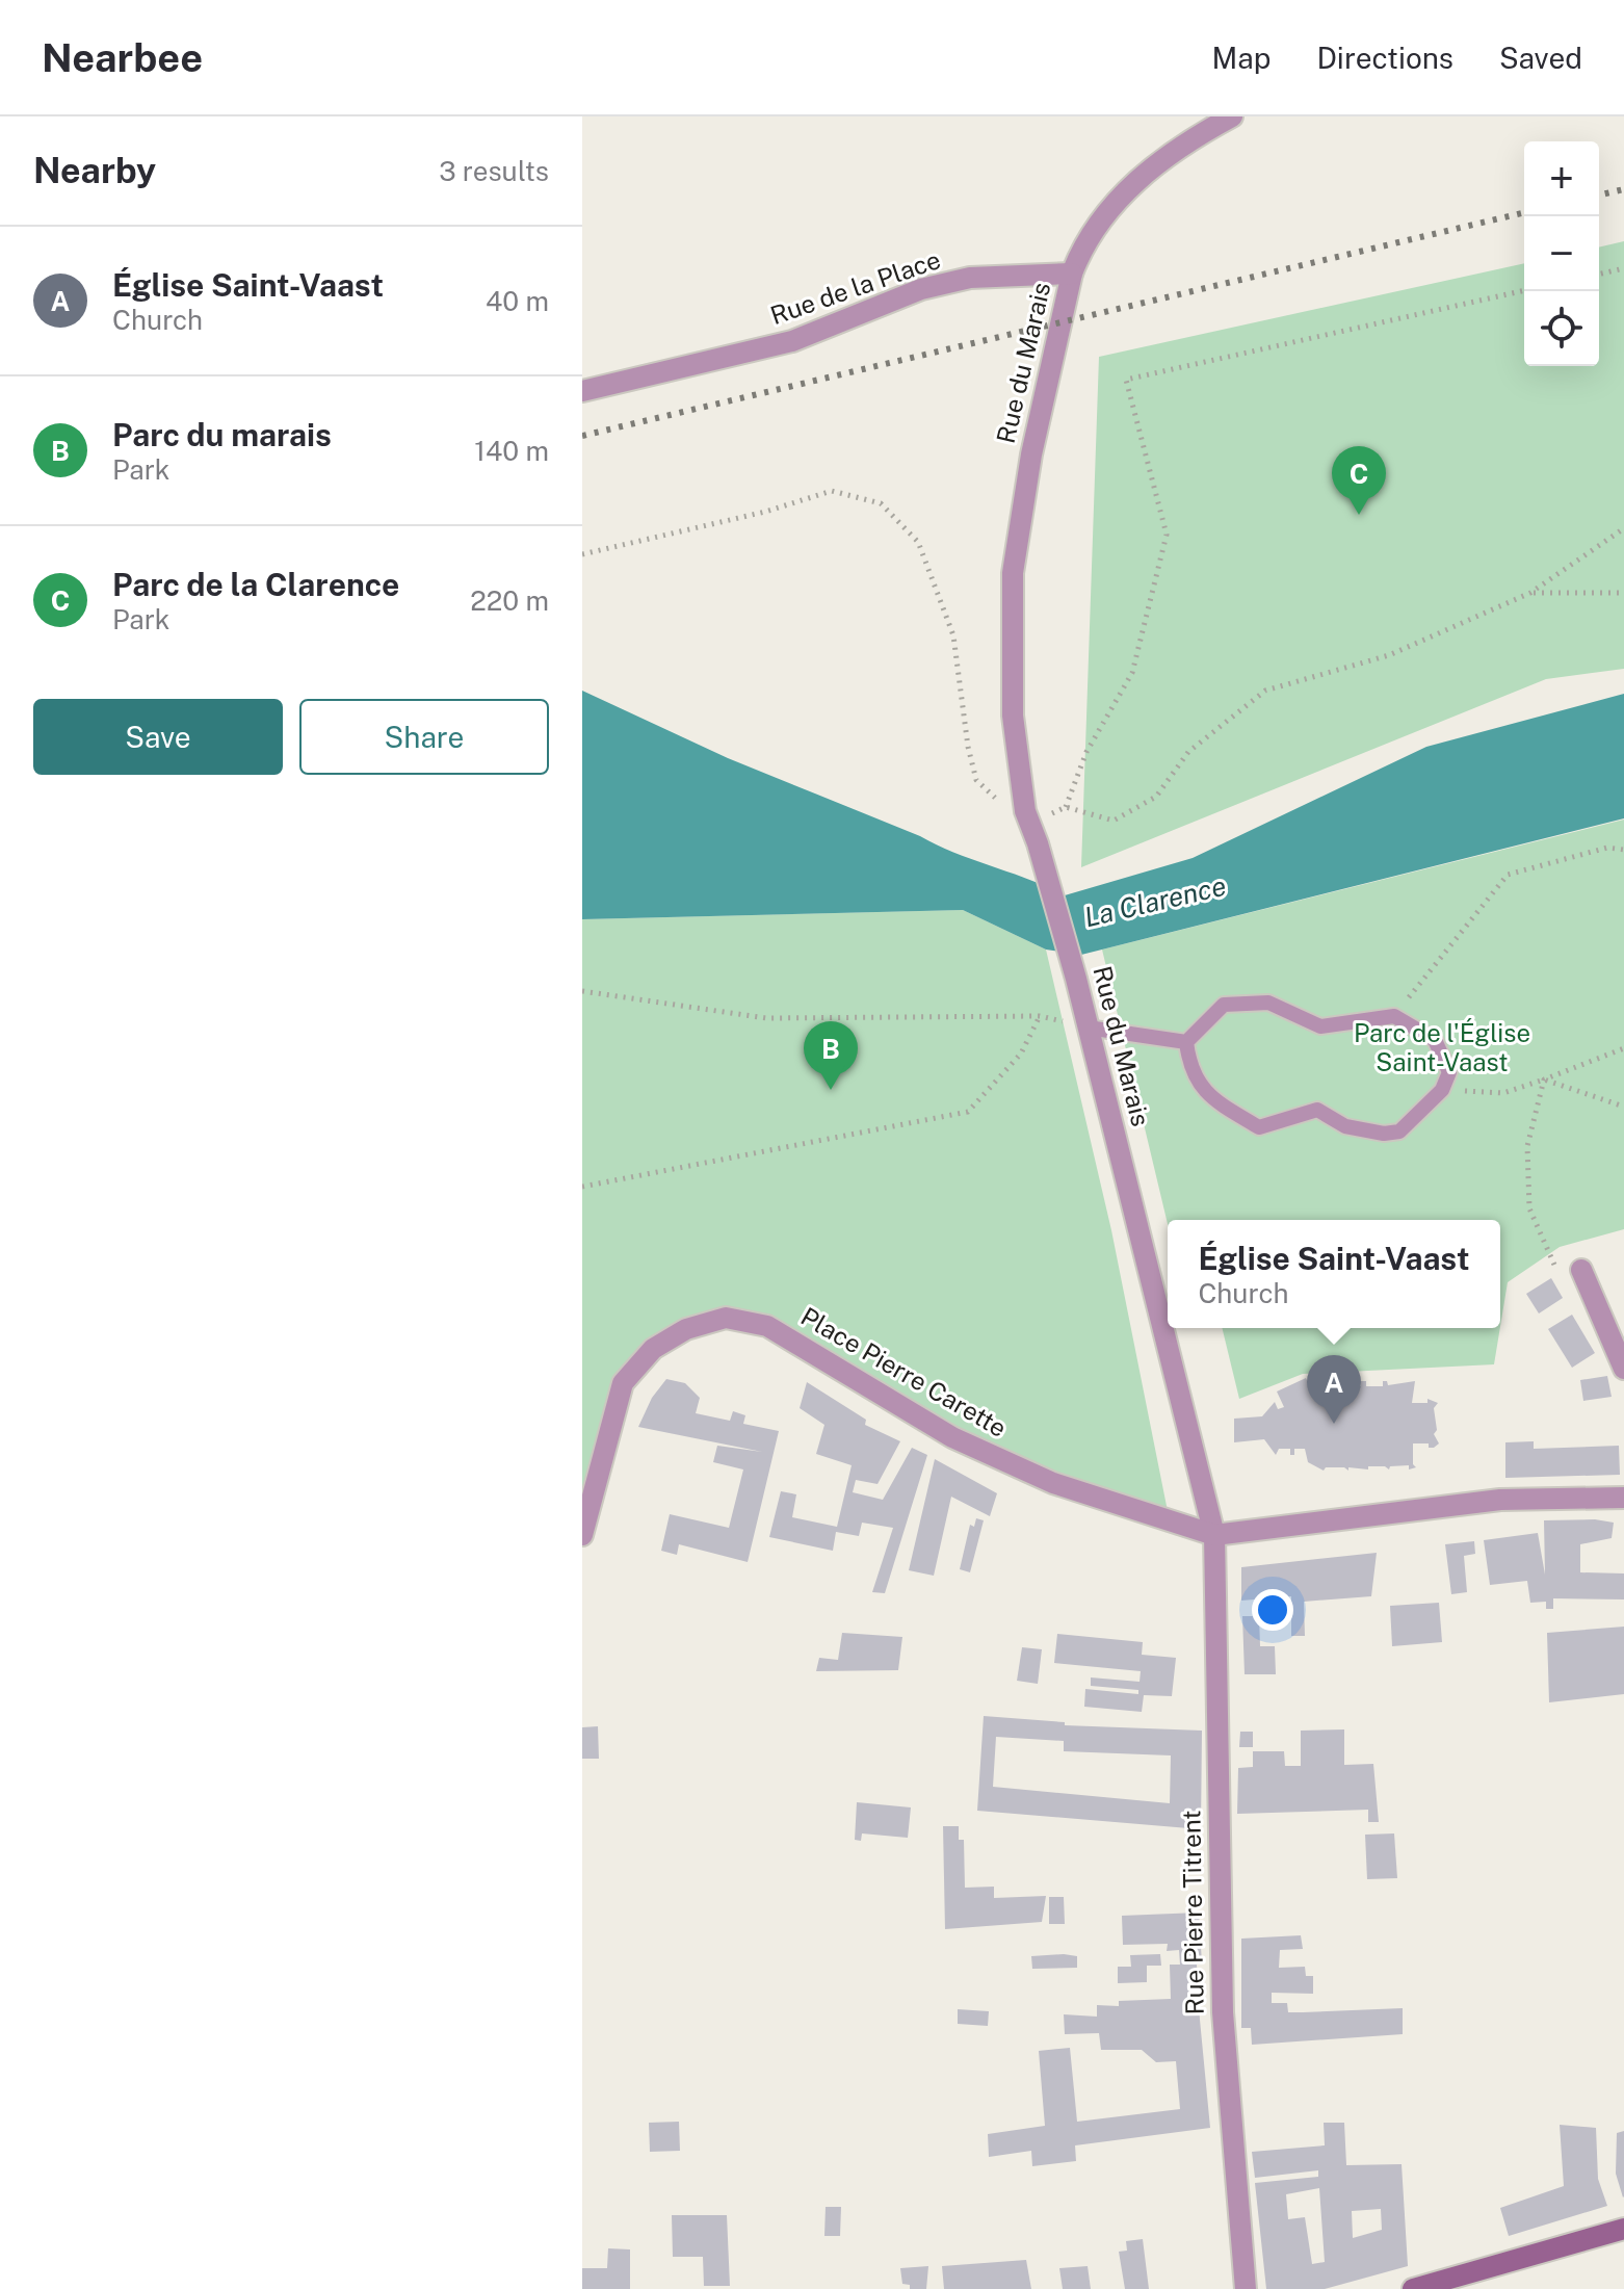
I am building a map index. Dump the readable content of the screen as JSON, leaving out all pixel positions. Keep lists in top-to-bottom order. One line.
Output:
{"streets":{"street":["Rue de la Place","Rue du Marais","Place Pierre Carette","Rue Pierre Titrent"]},"crossings":[["Rue de la Place","Rue du Marais"],["Rue du Marais","Place Pierre Carette"],["Rue du Marais","Rue Pierre Titrent"],["Place Pierre Carette","Rue Pierre Titrent"]],"water":["La Clarence"],"parks":["Parc de l'Église Saint-Vaast"],"page":{"header":"Nearbee","nav":["Map","Directions","Saved"],"heading":["Nearby","3 results"],"map_buttons":["+","−"],"list":[{"mark":"A","name":"Église Saint-Vaast","note":"Church","value":"40 m"},{"mark":"B","name":"Parc du marais","note":"Park","value":"140 m"},{"mark":"C","name":"Parc de la Clarence","note":"Park","value":"220 m"}],"pins":["C","B","A"],"buttons":["Save","Share"],"popup":["Église Saint-Vaast","Church"]}}
